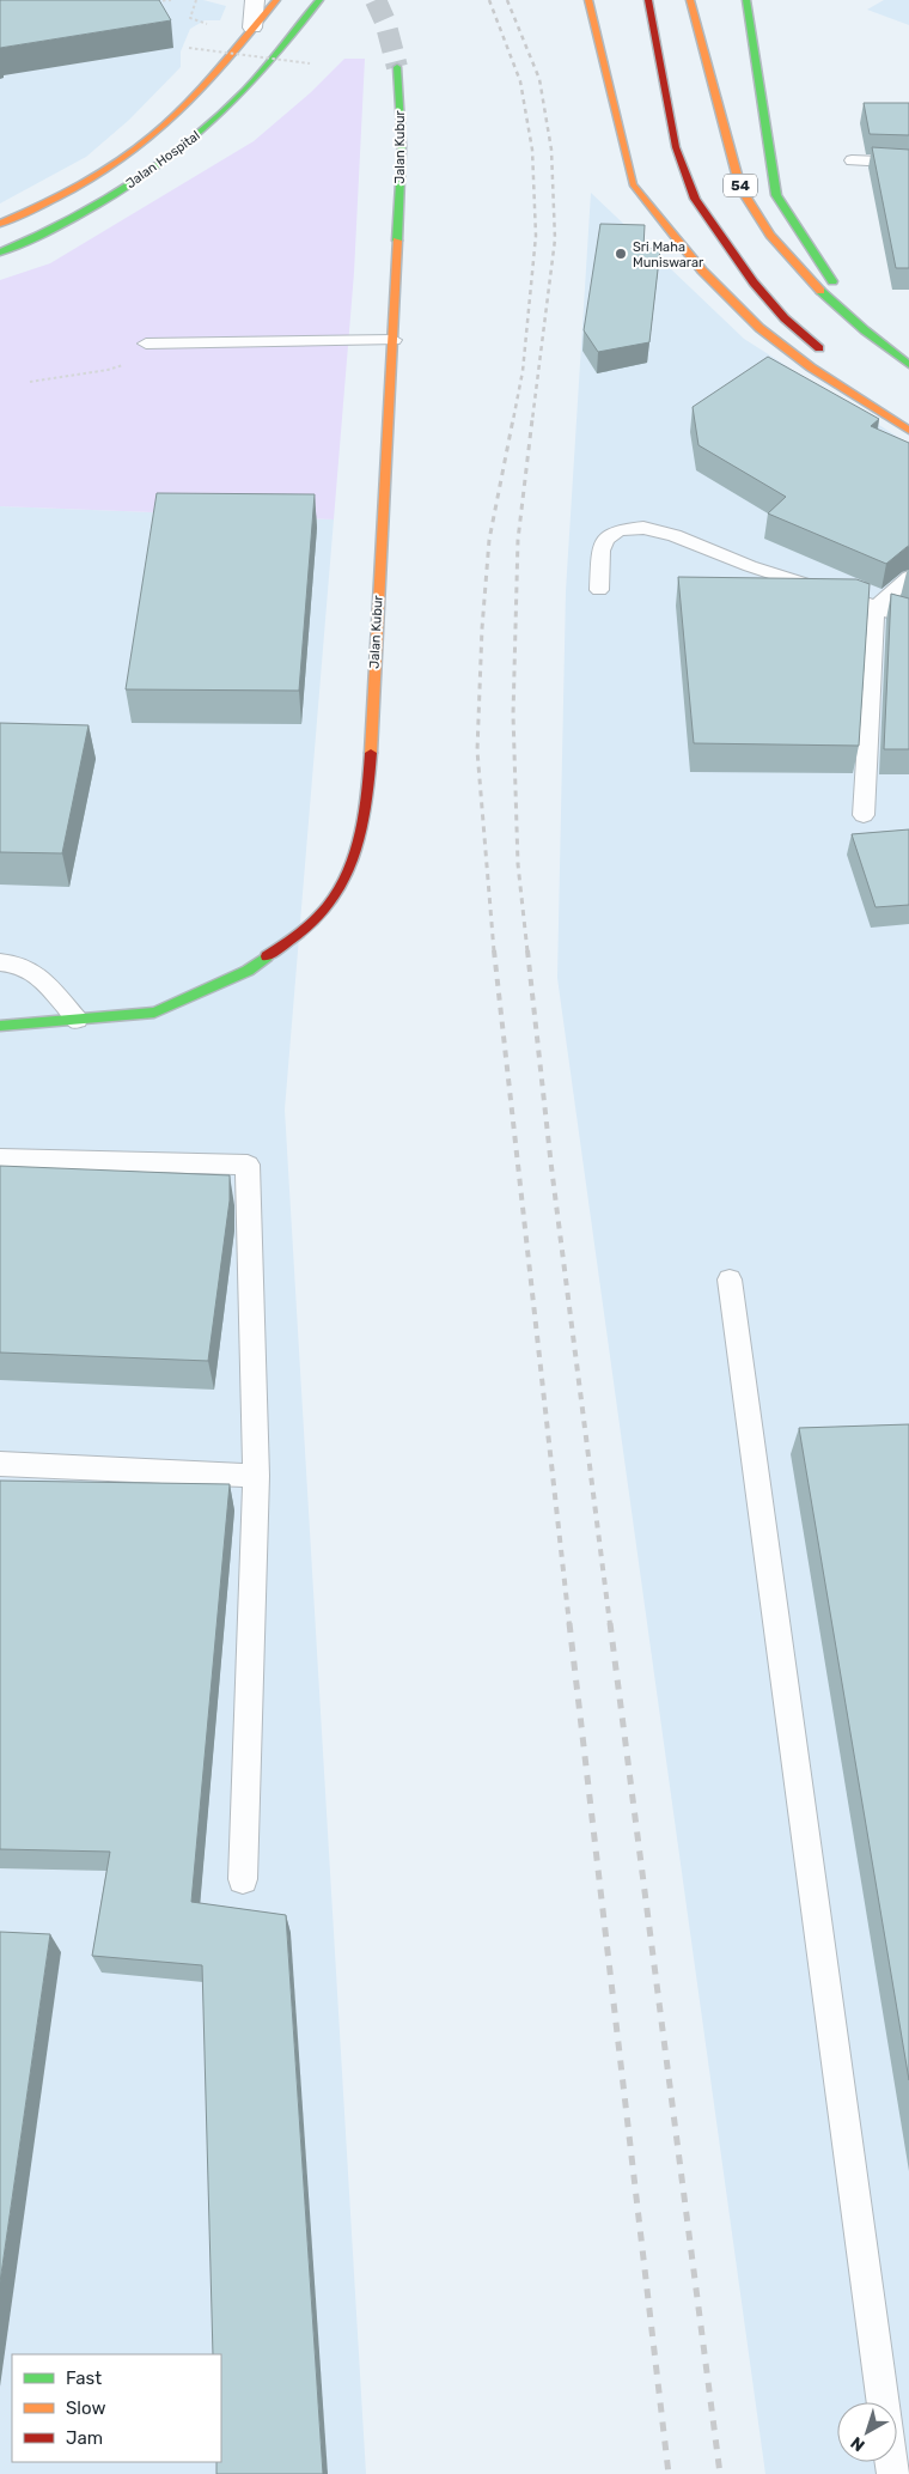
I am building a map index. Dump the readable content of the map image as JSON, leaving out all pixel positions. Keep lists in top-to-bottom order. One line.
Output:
{"streets":{"main road":["Jalan Kubur","Jalan Hospital","54"]},"places":["Sri Maha Muniswarar"],"legend":["Fast","Slow","Jam"],"north":"bottom left"}
